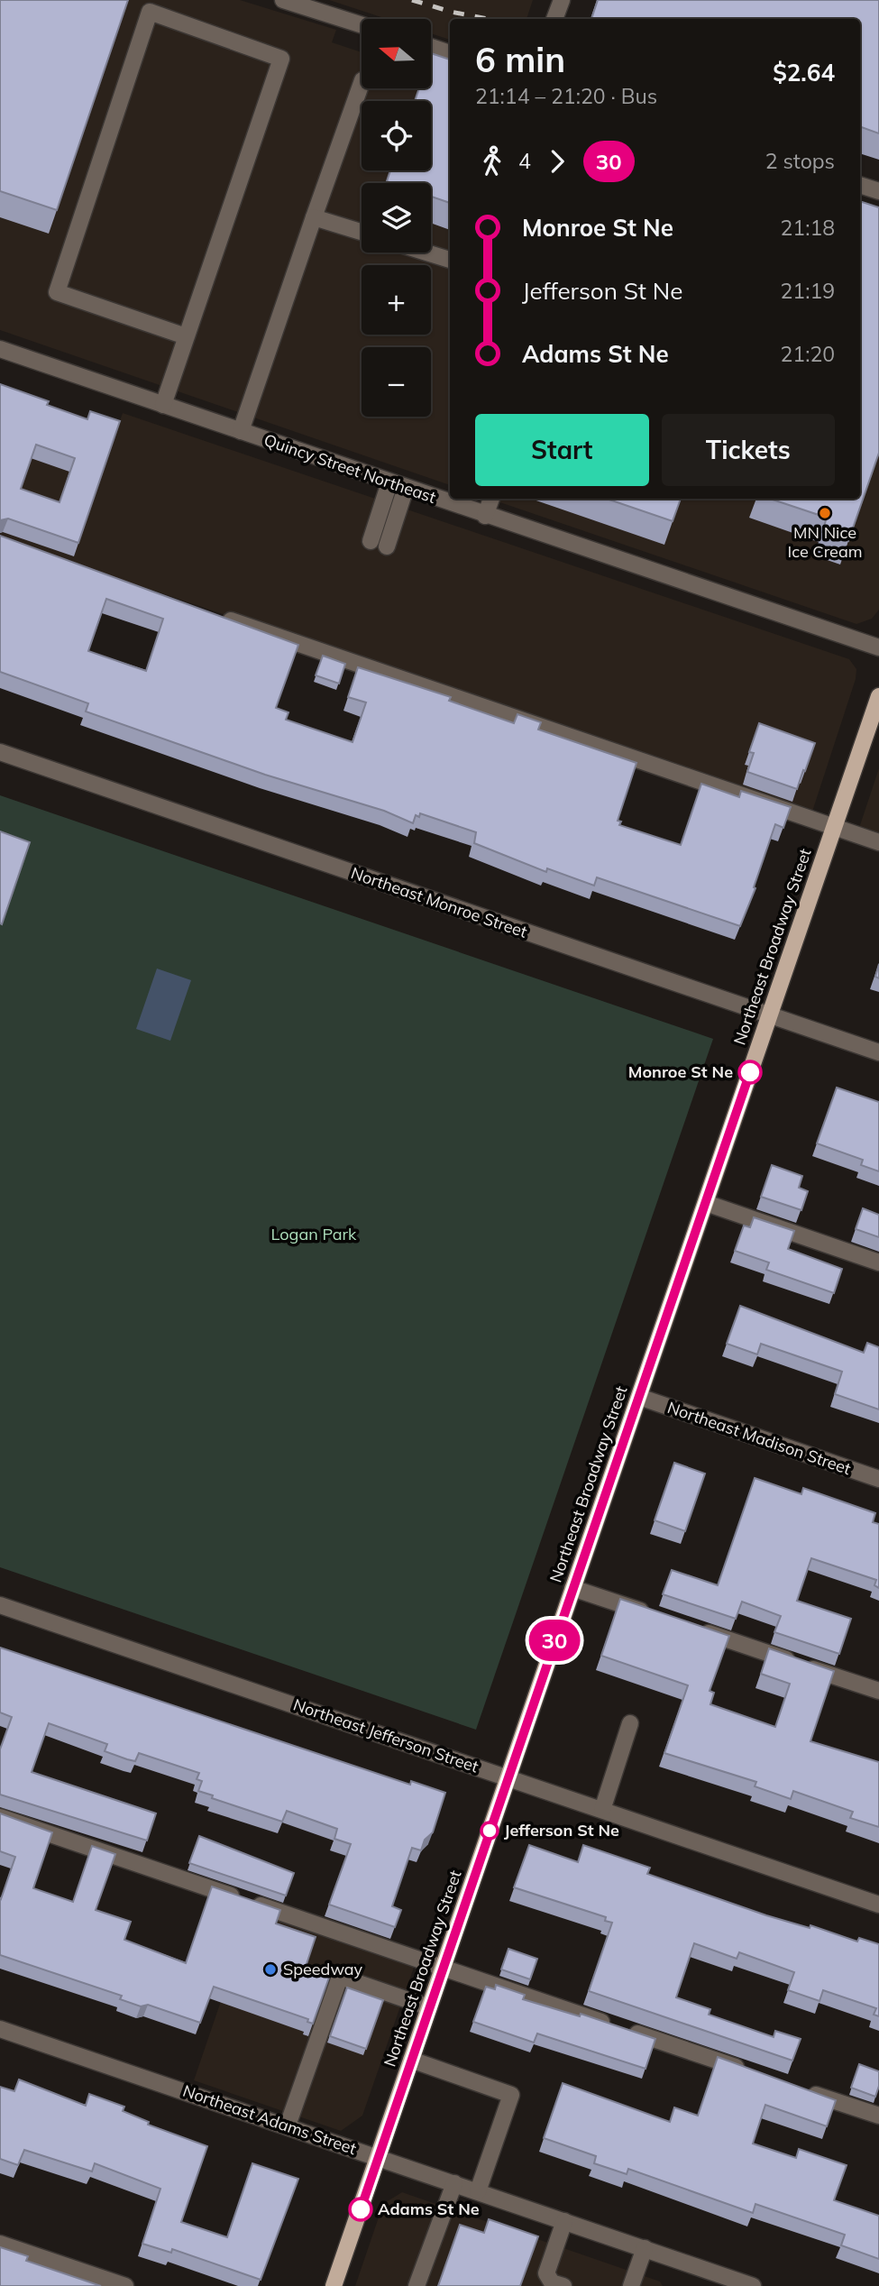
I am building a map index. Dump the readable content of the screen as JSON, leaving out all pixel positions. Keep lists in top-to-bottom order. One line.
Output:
{"streets":{"main road":["Northeast Broadway Street"],"street":["Quincy Street Northeast","Northeast Monroe Street","Northeast Madison Street","Northeast Jefferson Street","Northeast Adams Street"]},"crossings":[["Northeast Monroe Street","Northeast Broadway Street"],["Northeast Broadway Street","Northeast Madison Street"],["Northeast Broadway Street","Northeast Jefferson Street"],["Northeast Broadway Street","Northeast Adams Street"]],"parks":["Logan Park"],"places":["MN Nice Ice Cream","Monroe St Ne","Jefferson St Ne","Speedway","Adams St Ne"],"lines":["bus line 30"],"north":"left","page":{"on_map":"30","map_buttons":["+","−"],"heading":["6 min","21:14 – 21:20 · Bus","$2.64"],"legs":["4","30","2 stops"],"list":[{"name":"Monroe St Ne","value":"21:18"},{"name":"Jefferson St Ne","value":"21:19"},{"name":"Adams St Ne","value":"21:20"}],"buttons":["Start","Tickets"]}}
